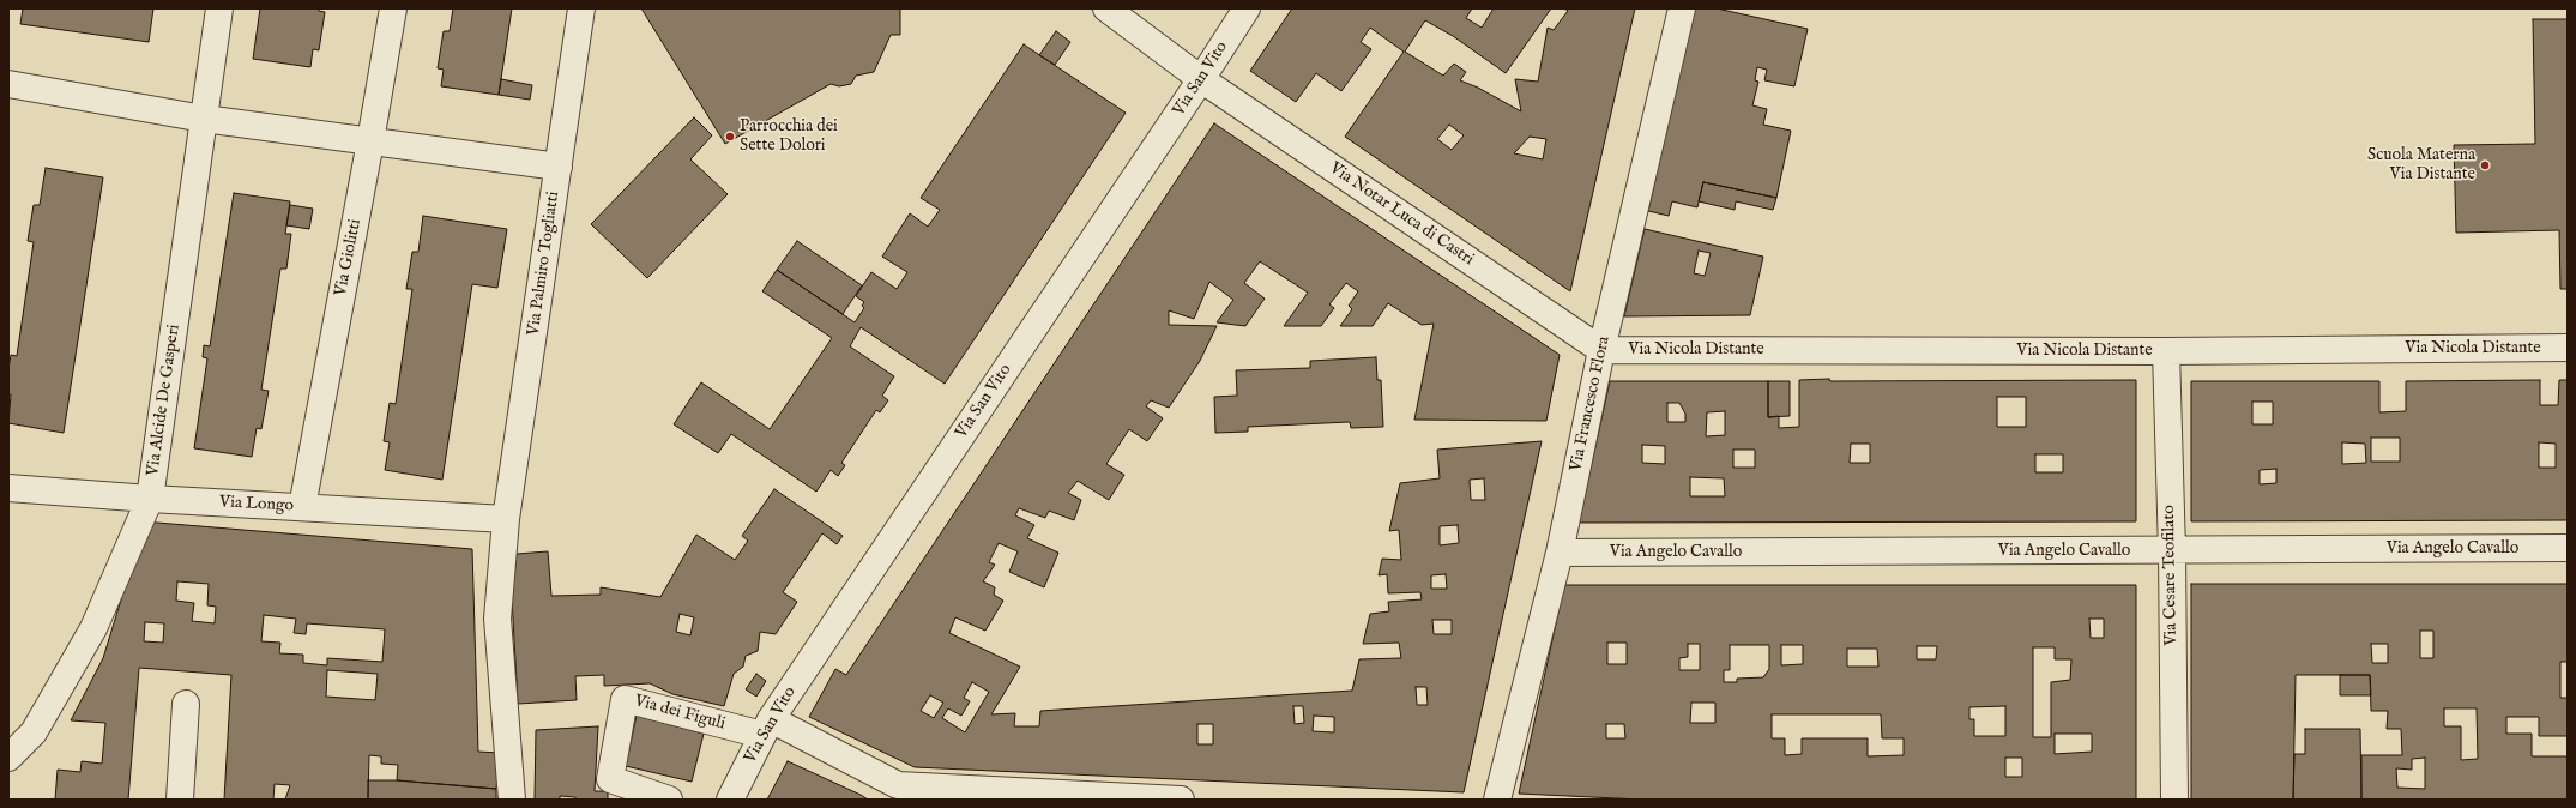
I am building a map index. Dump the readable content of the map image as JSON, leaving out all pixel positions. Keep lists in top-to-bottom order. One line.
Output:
{"streets":{"street":["Via San Vito","Via Notar Luca di Castri","Via Giolitti","Via Palmiro Togliatti","Via Nicola Distante","Via Alcide De Gasperi","Via Francesco Flora","Via Longo","Via Angelo Cavallo","Via Cesare Teofilato","Via dei Figuli"]},"crossings":[["Via San Vito","Via Notar Luca di Castri"],["Via San Vito","Via dei Figuli"],["Via Notar Luca di Castri","Via Nicola Distante"],["Via Notar Luca di Castri","Via Francesco Flora"],["Via Giolitti","Via Longo"],["Via Palmiro Togliatti","Via Longo"],["Via Nicola Distante","Via Francesco Flora"],["Via Nicola Distante","Via Cesare Teofilato"],["Via Alcide De Gasperi","Via Longo"],["Via Francesco Flora","Via Angelo Cavallo"],["Via Angelo Cavallo","Via Cesare Teofilato"]],"places":["Parrocchia dei Sette Dolori","Scuola Materna Via Distante"]}
